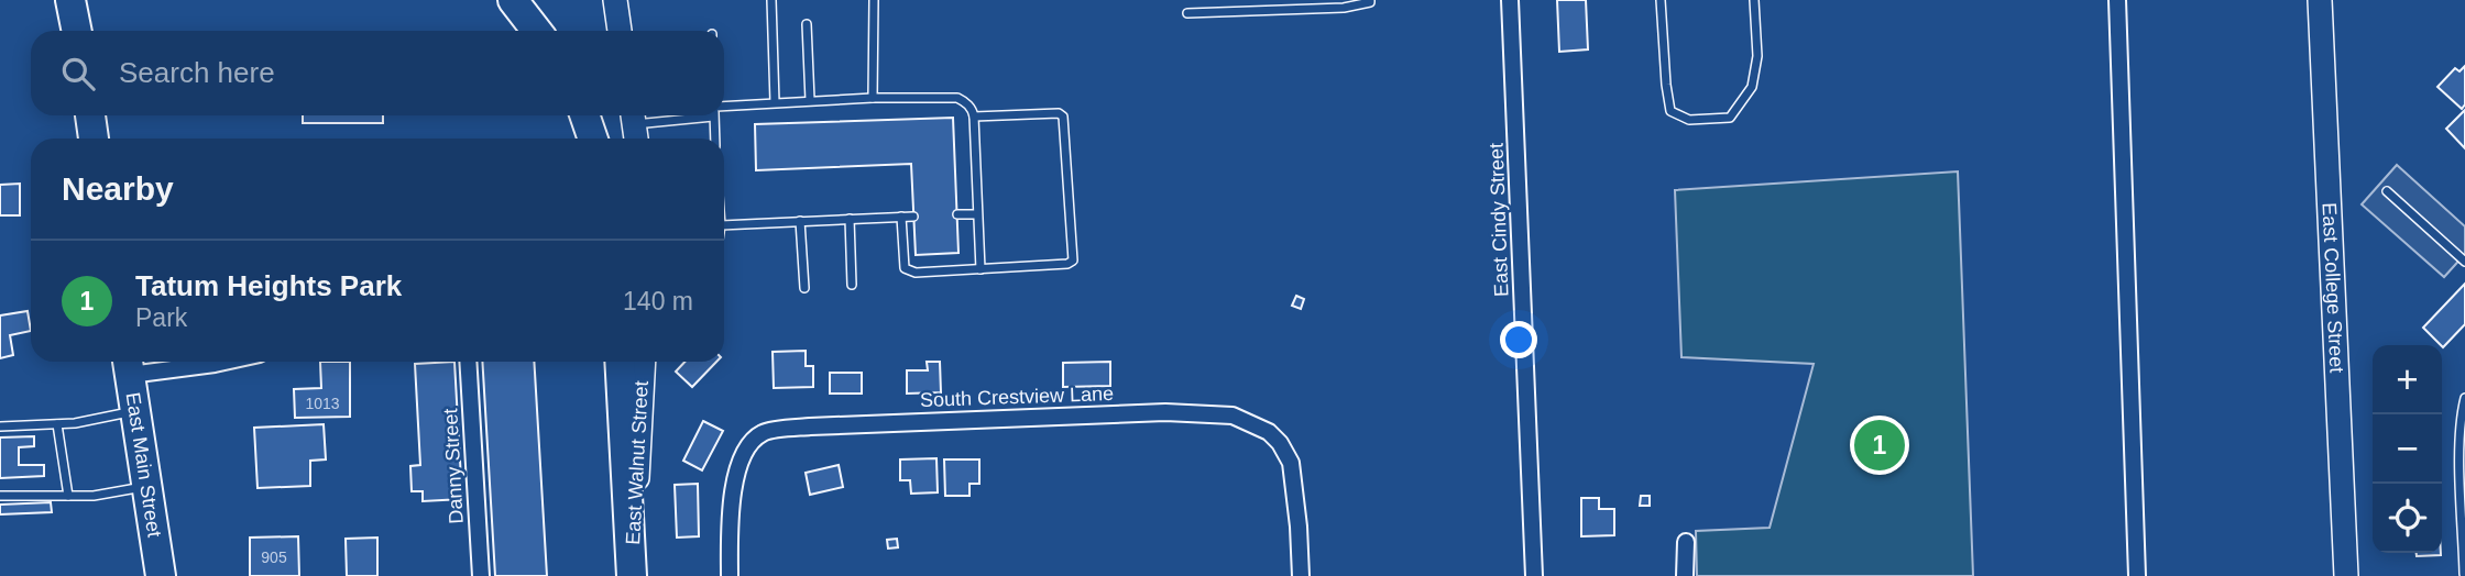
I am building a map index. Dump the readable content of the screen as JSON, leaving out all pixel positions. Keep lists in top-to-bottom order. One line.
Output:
{"streets":{"highway":["East Walnut Street","East Main Street"],"street":["East Cindy Street","East College Street","South Crestview Lane","Danny Street"]},"house_numbers":["1013","905"],"page":{"search":"Search here","heading":"Nearby","list":[{"mark":"1","name":"Tatum Heights Park","note":"Park","value":"140 m"}],"map_buttons":["+","−"],"pins":"1"}}
